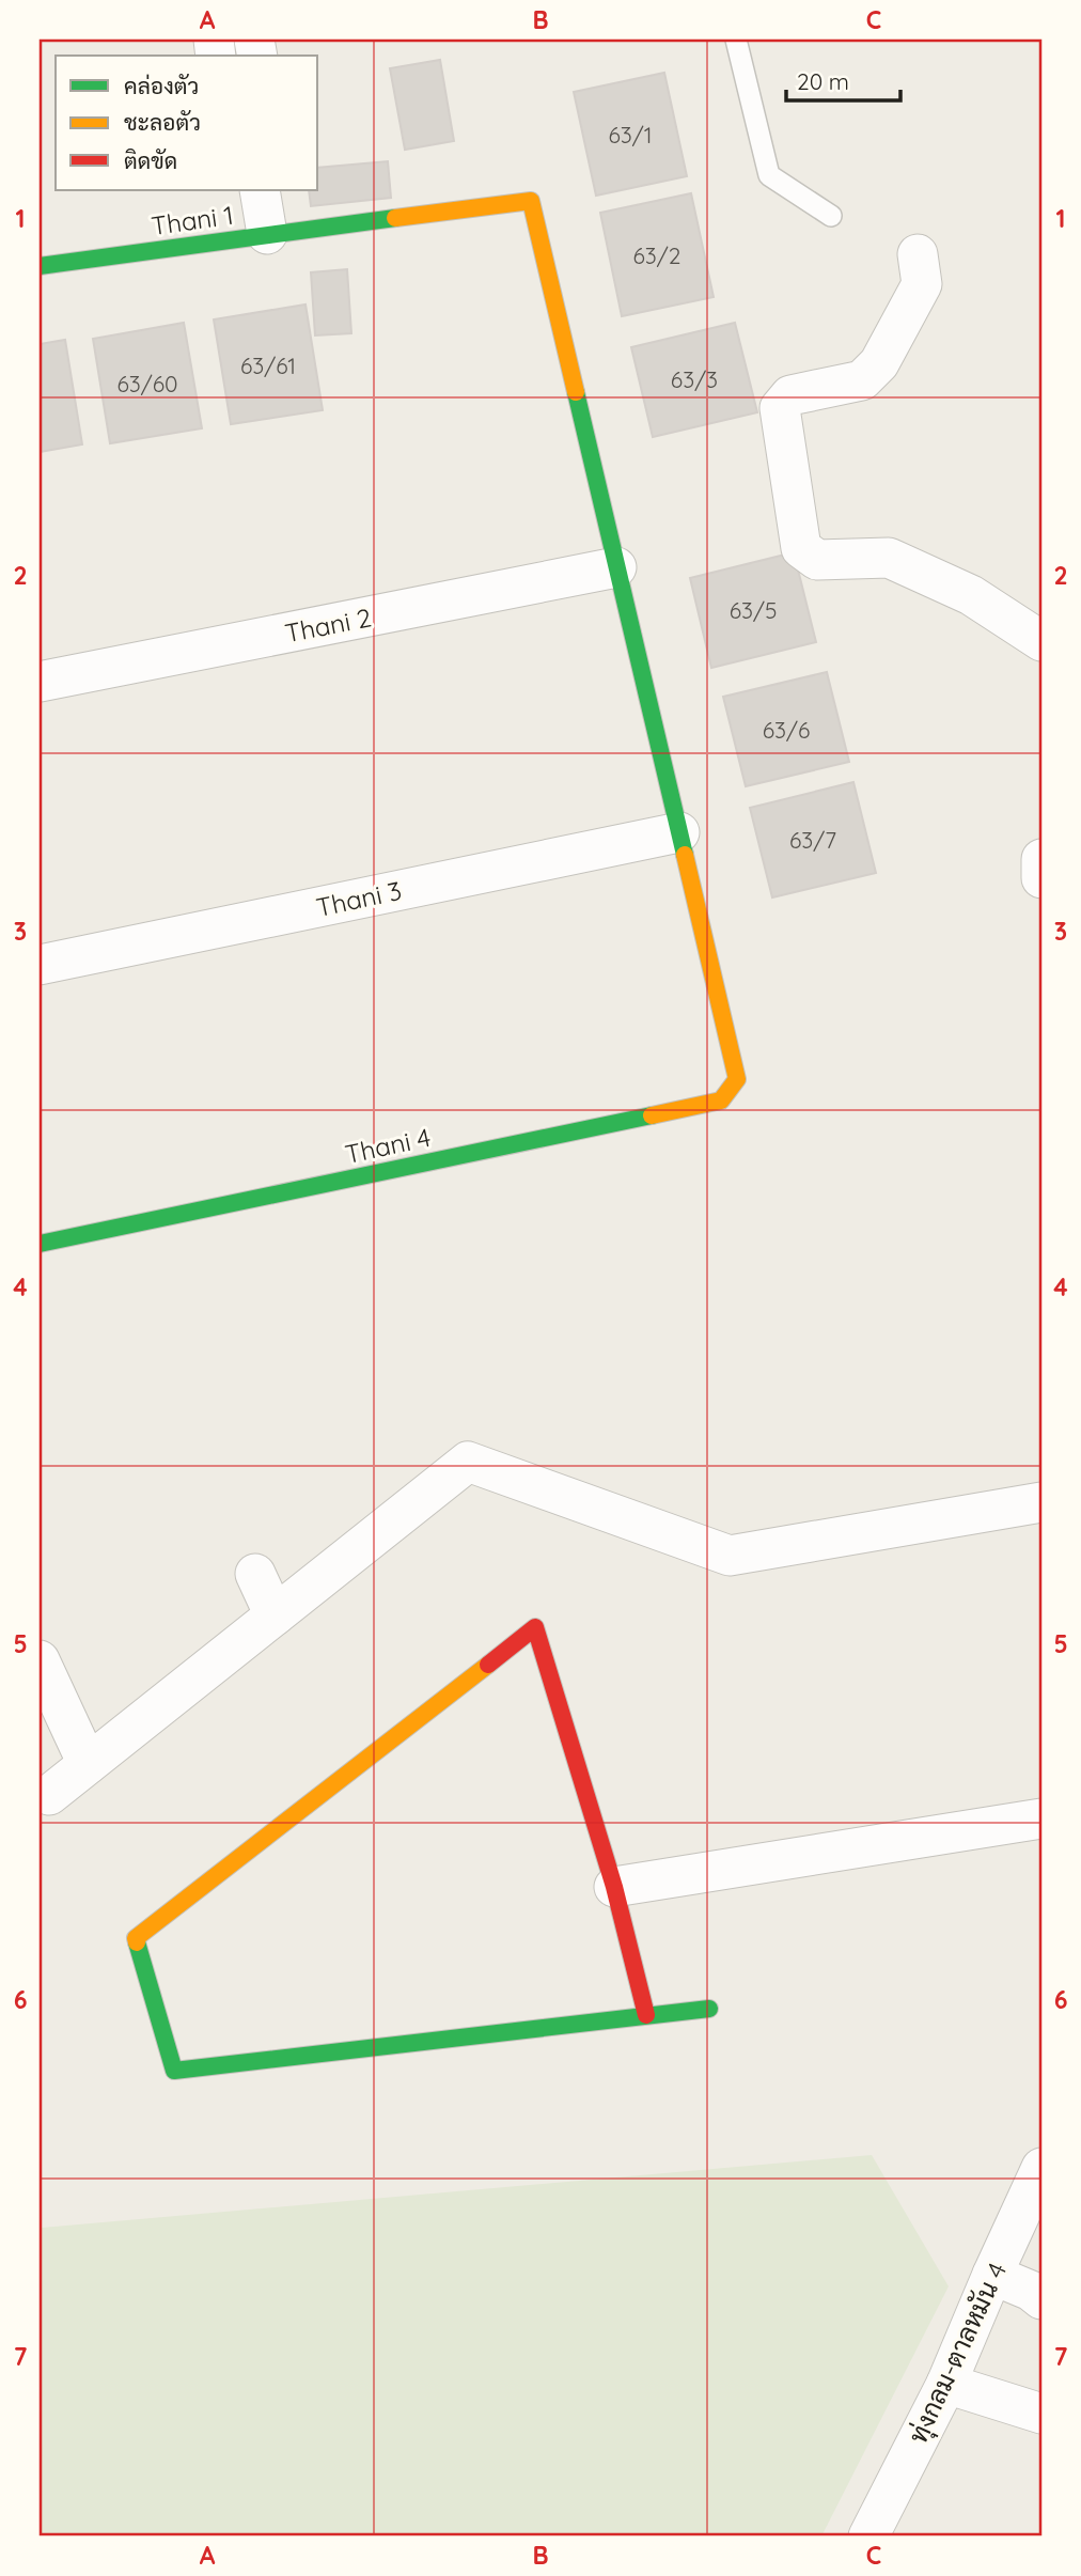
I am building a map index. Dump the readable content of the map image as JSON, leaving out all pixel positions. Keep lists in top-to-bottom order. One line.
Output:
{"streets":{"street":["Thani 1","Thani 2","Thani 3","Thani 4","ทุ่งกลม-ตาลหมัน 4"]},"crossings":[["Thani 1","Thani 2"],["Thani 3","Thani 4"]],"house_numbers":["63/1","63/2","63/61","63/3","63/60","63/5","63/6","63/7"],"legend":["คล่องตัว","ชะลอตัว","ติดขัด"],"scale_bar":"20 m","grid":{"columns":["A","B","C"],"rows":["1","2","3","4","5","6","7"]}}
